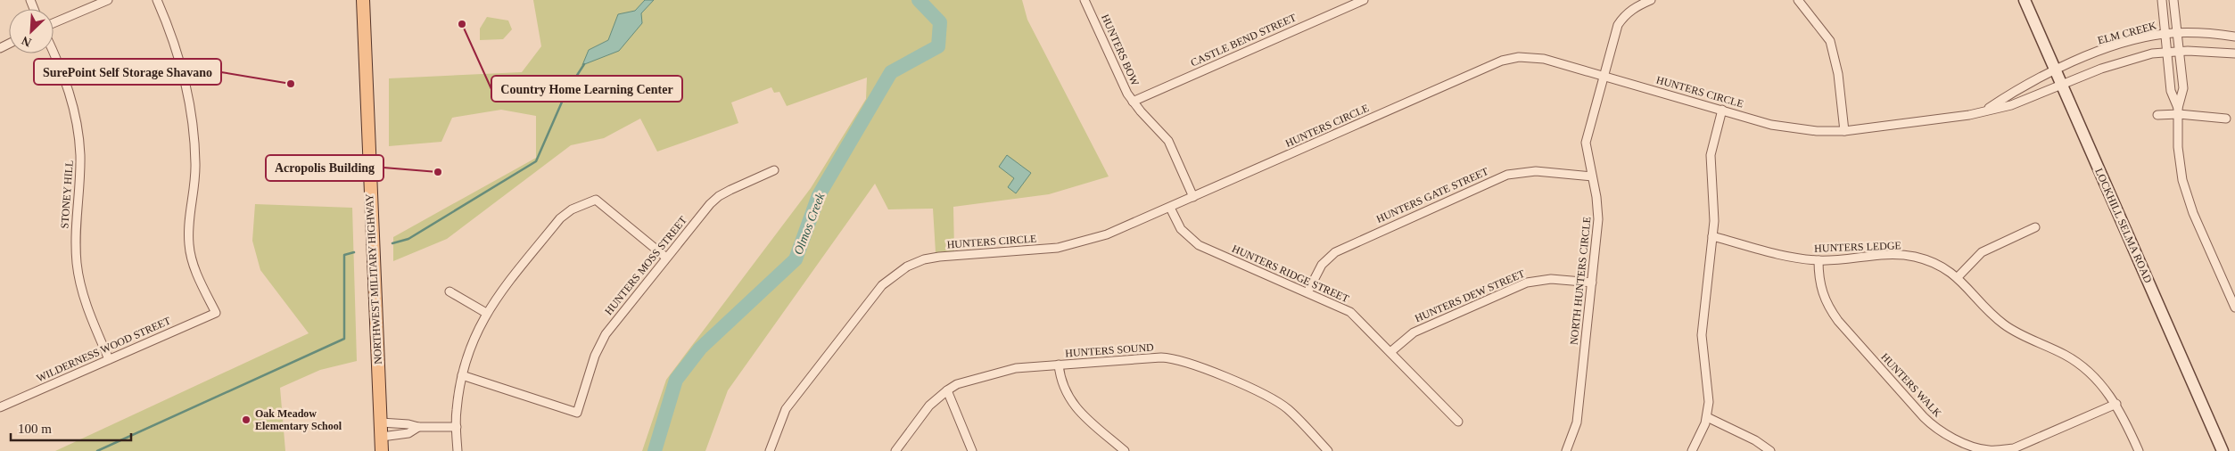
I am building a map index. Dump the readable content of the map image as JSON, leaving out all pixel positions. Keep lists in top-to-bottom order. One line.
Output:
{"streets":{"main road":["LOCKHILL SELMA ROAD","NORTHWEST MILITARY HIGHWAY"],"street":["ELM CREEK","CASTLE BEND STREET","HUNTERS BOW","HUNTERS CIRCLE","STONEY HILL","HUNTERS GATE STREET","HUNTERS LEDGE","HUNTERS MOSS STREET","HUNTERS RIDGE STREET","NORTH HUNTERS CIRCLE","HUNTERS DEW STREET","WILDERNESS WOOD STREET","HUNTERS SOUND","HUNTERS WALK"]},"crossings":[["ELM CREEK","HUNTERS CIRCLE"],["ELM CREEK","LOCKHILL SELMA ROAD"],["CASTLE BEND STREET","HUNTERS BOW"],["HUNTERS BOW","HUNTERS CIRCLE"],["HUNTERS CIRCLE","LOCKHILL SELMA ROAD"],["HUNTERS CIRCLE","HUNTERS RIDGE STREET"],["HUNTERS CIRCLE","NORTH HUNTERS CIRCLE"],["STONEY HILL","WILDERNESS WOOD STREET"],["HUNTERS GATE STREET","HUNTERS RIDGE STREET"],["HUNTERS GATE STREET","NORTH HUNTERS CIRCLE"],["HUNTERS LEDGE","HUNTERS WALK"],["HUNTERS RIDGE STREET","HUNTERS DEW STREET"],["NORTH HUNTERS CIRCLE","HUNTERS DEW STREET"]],"water":["Olmos Creek"],"places":["Country Home Learning Center","SurePoint Self Storage Shavano","Acropolis Building","Oak Meadow Elementary School"],"scale_bar":"100 m","north":"bottom left"}
